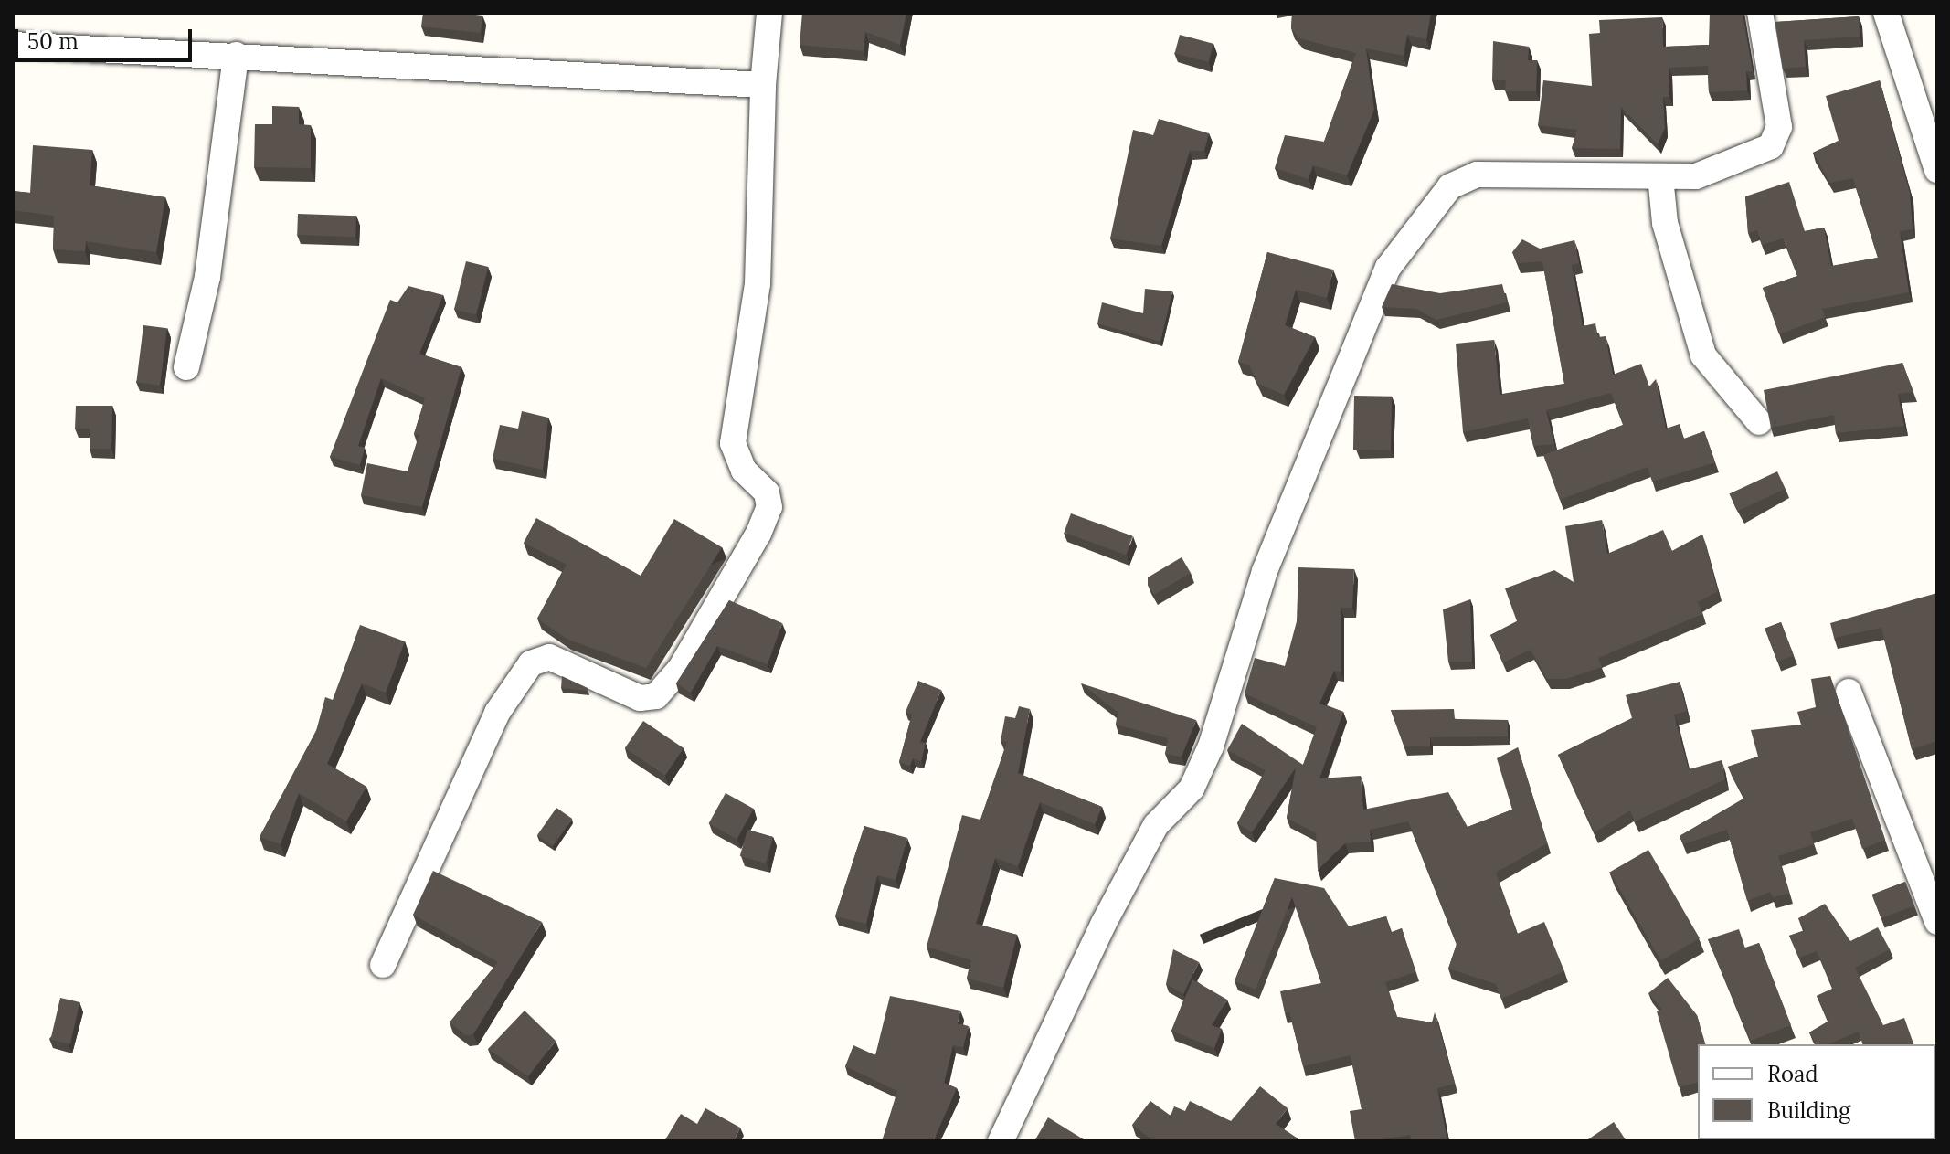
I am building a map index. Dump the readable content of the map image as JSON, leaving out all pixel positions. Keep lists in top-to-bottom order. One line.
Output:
{"legend":["Road","Building"],"scale_bar":"50 m"}
